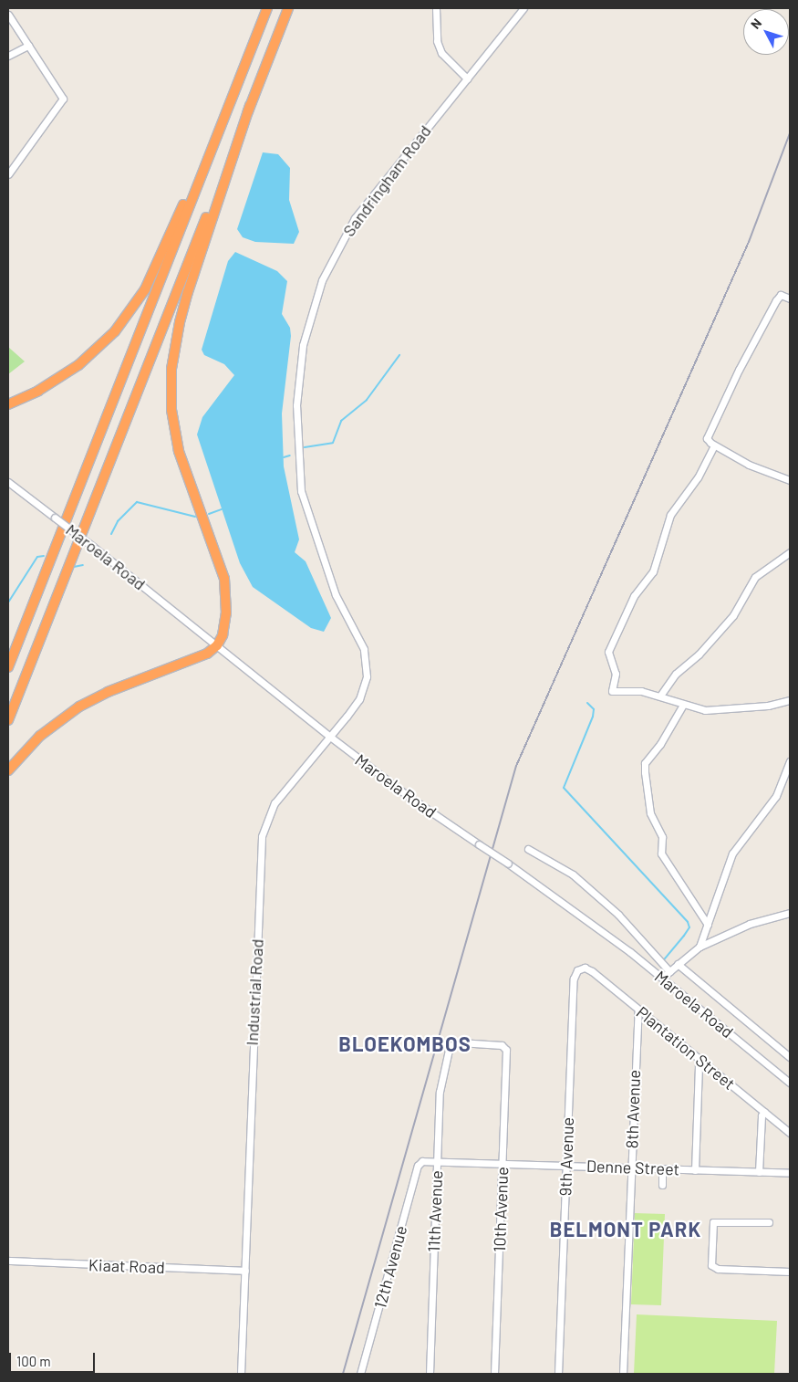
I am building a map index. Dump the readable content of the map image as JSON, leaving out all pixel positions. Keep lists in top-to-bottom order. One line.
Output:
{"streets":{"street":["Sandringham Road","Maroela Road","Industrial Road","Plantation Street","8th Avenue","9th Avenue","Denne Street","10th Avenue","11th Avenue","Kiaat Road","12th Avenue"]},"crossings":[["Sandringham Road","Maroela Road"],["Sandringham Road","Industrial Road"],["Maroela Road","Industrial Road"],["Industrial Road","Kiaat Road"],["Plantation Street","8th Avenue"],["Plantation Street","9th Avenue"],["8th Avenue","Denne Street"],["9th Avenue","Denne Street"],["Denne Street","10th Avenue"],["Denne Street","11th Avenue"],["Denne Street","12th Avenue"],["10th Avenue","11th Avenue"]],"districts":["BLOEKOMBOS","BELMONT PARK"],"scale_bar":"100 m","north":"top left"}
